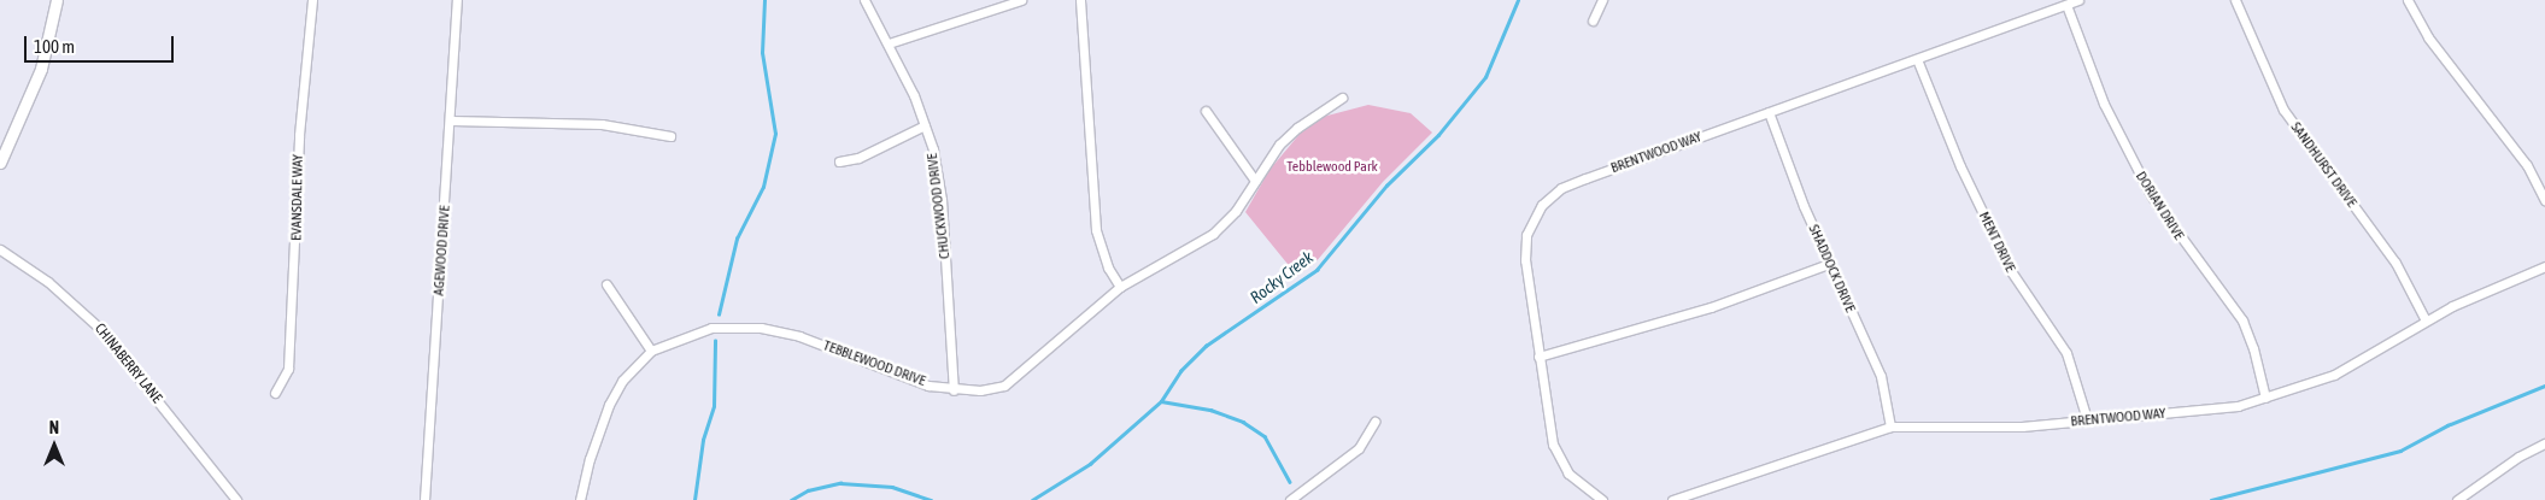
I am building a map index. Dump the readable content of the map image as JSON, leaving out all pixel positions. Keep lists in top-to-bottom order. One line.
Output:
{"streets":{"street":["BRENTWOOD WAY","SANDHURST DRIVE","EVANSDALE WAY","CHUCKWOOD DRIVE","DORIAN DRIVE","MENT DRIVE","AGEWOOD DRIVE","SHADDOCK DRIVE","CHINABERRY LANE","TEBBLEWOOD DRIVE"]},"crossings":[["BRENTWOOD WAY","SANDHURST DRIVE"],["BRENTWOOD WAY","DORIAN DRIVE"],["BRENTWOOD WAY","MENT DRIVE"],["BRENTWOOD WAY","SHADDOCK DRIVE"],["CHUCKWOOD DRIVE","TEBBLEWOOD DRIVE"]],"water":["Rocky Creek"],"parks":["Tebblewood Park"],"scale_bar":"100 m","north":"top"}
